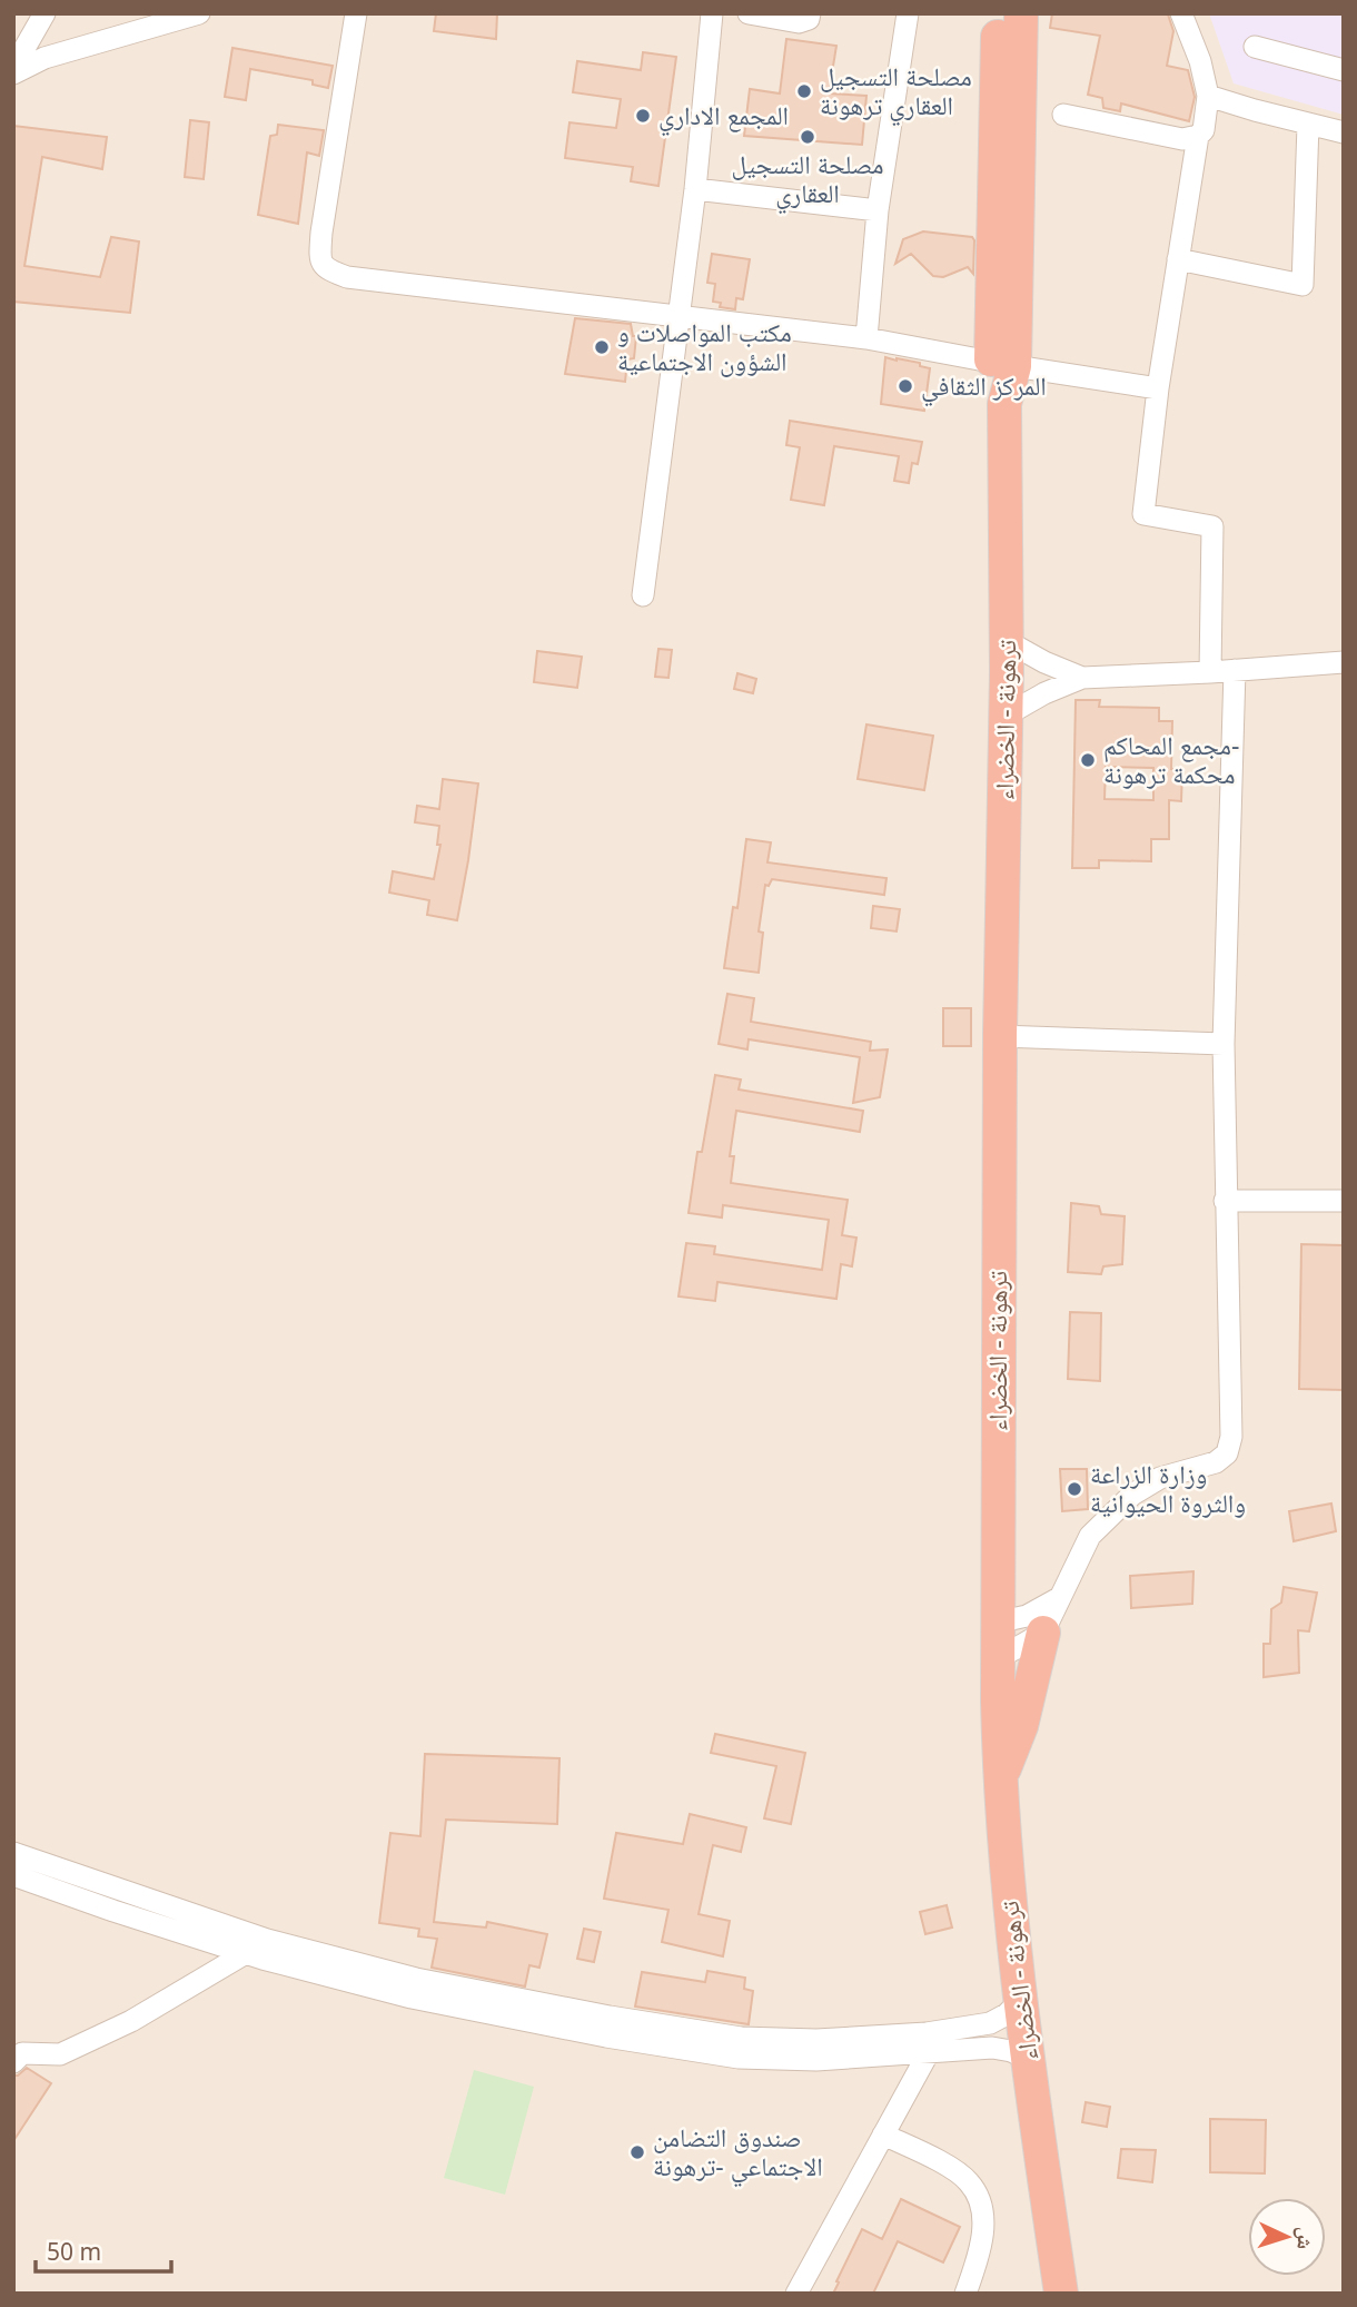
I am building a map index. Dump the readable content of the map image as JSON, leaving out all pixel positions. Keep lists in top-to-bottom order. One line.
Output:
{"streets":{"highway":["ترهونة - الخضراء"]},"places":["مصلحة التسجيل العقاري ترهونة","المجمع الاداري","مصلحة التسجيل العقاري","مكتب المواصلات و الشؤون الاجتماعية","المركز الثقافي","مجمع المحاكم- محكمة ترهونة","وزارة الزراعة والثروة الحيوانية","صندوق التضامن الاجتماعي -ترهونة"],"scale_bar":"50 m","north":"right"}
